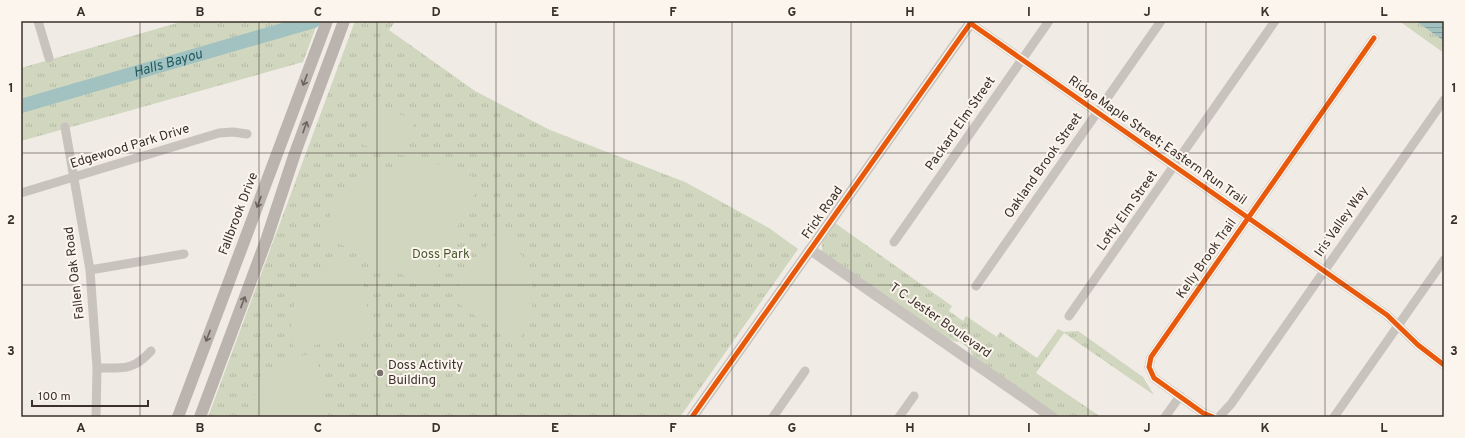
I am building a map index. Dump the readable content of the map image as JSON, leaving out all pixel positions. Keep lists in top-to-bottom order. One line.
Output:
{"streets":{"main road":["Fallbrook Drive"],"street":["Packard Elm Street","Ridge Maple Street; Eastern Run Trail","Edgewood Park Drive","Oakland Brook Street","Lofty Elm Street","Frick Road","Iris Valley Way","Kelly Brook Trail","Fallen Oak Road","T C Jester Boulevard"]},"crossings":[["Packard Elm Street","Ridge Maple Street; Eastern Run Trail"],["Ridge Maple Street; Eastern Run Trail","Oakland Brook Street"],["Ridge Maple Street; Eastern Run Trail","Lofty Elm Street"],["Ridge Maple Street; Eastern Run Trail","Frick Road"],["Ridge Maple Street; Eastern Run Trail","Iris Valley Way"],["Ridge Maple Street; Eastern Run Trail","Kelly Brook Trail"],["Edgewood Park Drive","Fallen Oak Road"],["Frick Road","T C Jester Boulevard"]],"water":["Halls Bayou"],"parks":["Doss Park"],"places":["Doss Activity Building"],"scale_bar":"100 m","grid":{"columns":["A","B","C","D","E","F","G","H","I","J","K","L"],"rows":["1","2","3"]}}
